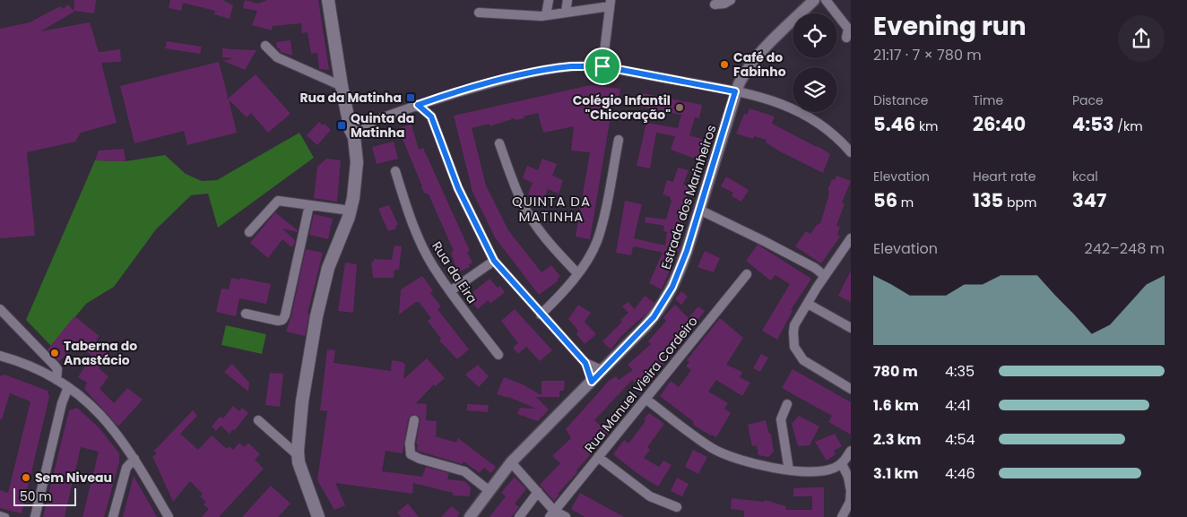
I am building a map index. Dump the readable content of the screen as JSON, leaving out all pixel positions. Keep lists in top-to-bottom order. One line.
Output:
{"streets":{"street":["Estrada dos Marinheiros","Rua da Eira","Rua Manuel Vieira Cordeiro"]},"districts":["QUINTA DA MATINHA"],"places":{"other":["Café do Fabinho","Colégio Infantil \"Chicoração\"","Taberna do Anastácio","Sem Niveau"],"transit":["Rua da Matinha","Quinta da Matinha"]},"scale_bar":"50 m","page":{"heading":["Evening run","21:17 · 7 × 780 m"],"stats":[["Distance","5.46 km"],["Time","26:40"],["Pace","4:53 /km"],["Elevation","56 m"],["Heart rate","135 bpm"],["kcal","347"]],"chart":["Elevation","242–248 m"],"list":[{"name":"780 m","note":"4:35"},{"name":"1.6 km","note":"4:41"},{"name":"2.3 km","note":"4:54"},{"name":"3.1 km","note":"4:46"}],"scale":"50 m"}}
